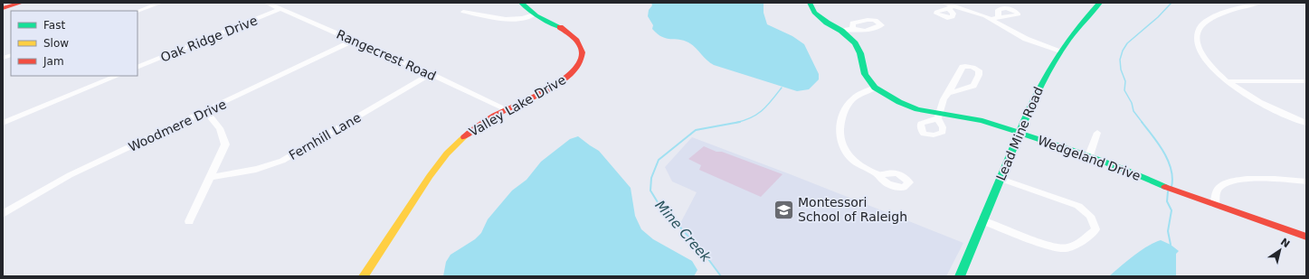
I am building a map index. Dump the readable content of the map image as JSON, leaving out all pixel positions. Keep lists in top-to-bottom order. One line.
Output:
{"streets":{"street":["Oak Ridge Drive","Rangecrest Road","Valley Lake Drive","Woodmere Drive","Lead Mine Road","Fernhill Lane","Wedgeland Drive"]},"crossings":[["Oak Ridge Drive","Rangecrest Road"],["Rangecrest Road","Valley Lake Drive"],["Rangecrest Road","Woodmere Drive"],["Rangecrest Road","Fernhill Lane"],["Lead Mine Road","Wedgeland Drive"]],"water":["Mine Creek"],"places":{"school or university":["Montessori School of Raleigh"]},"legend":["Fast","Slow","Jam"],"north":"top right"}
